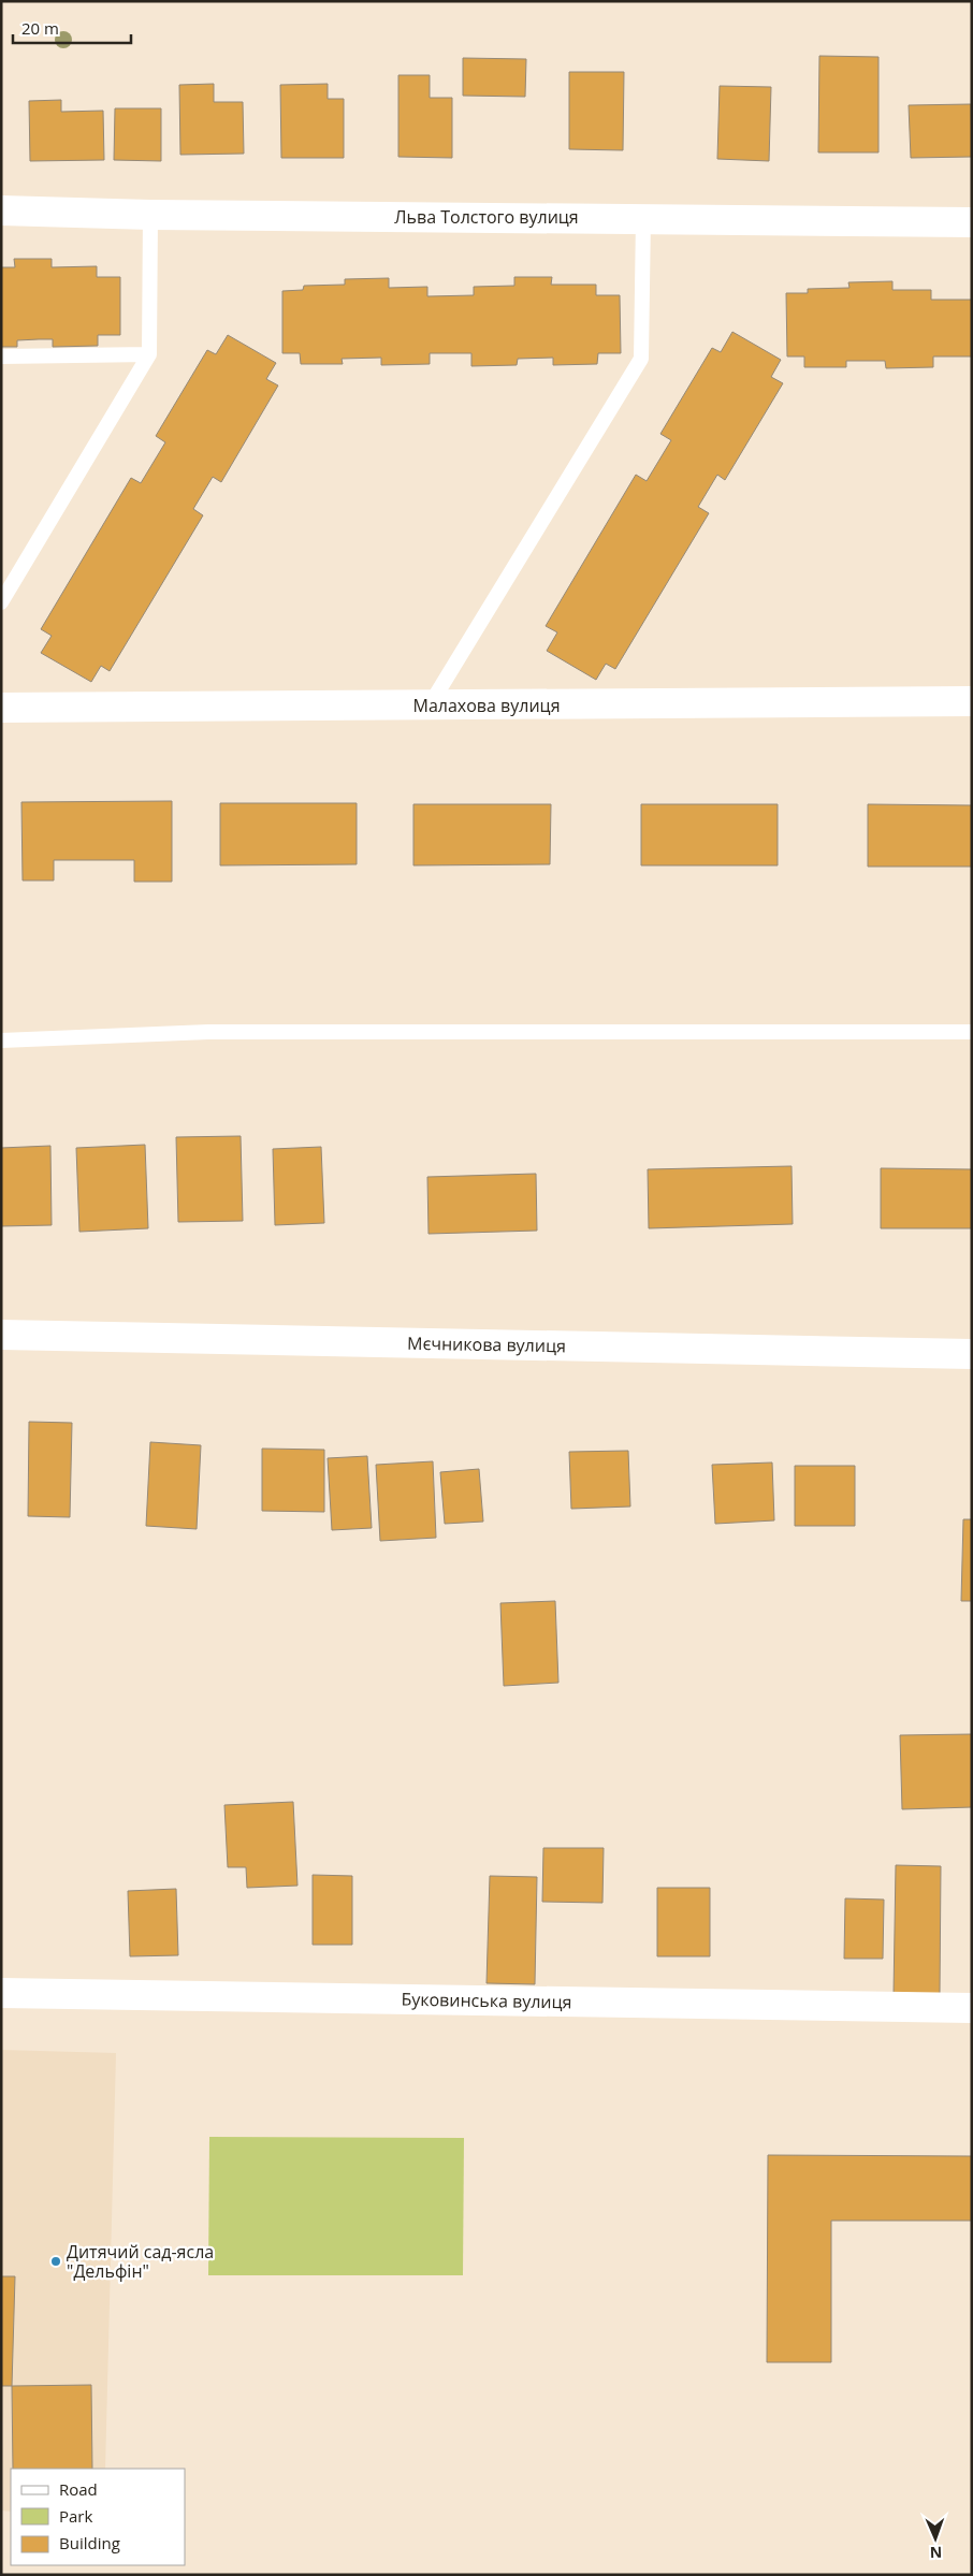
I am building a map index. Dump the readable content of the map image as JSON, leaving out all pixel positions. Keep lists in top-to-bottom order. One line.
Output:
{"streets":{"street":["Льва Толстого вулиця","Малахова вулиця","Мєчникова вулиця","Буковинська вулиця"]},"places":["Дитячий сад-ясла \"Дельфін\""],"legend":["Road","Park","Building"],"scale_bar":"20 m","north":"bottom"}
